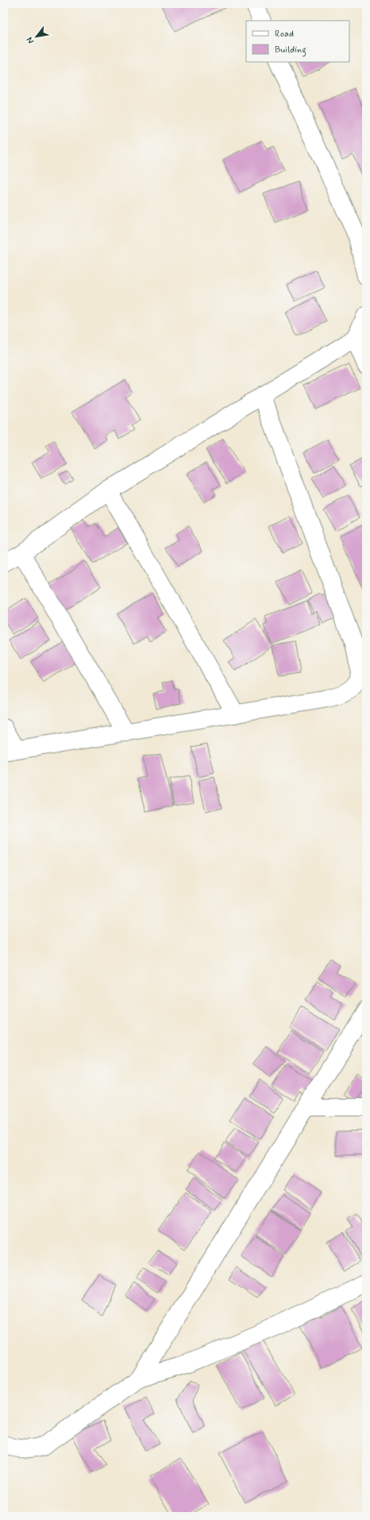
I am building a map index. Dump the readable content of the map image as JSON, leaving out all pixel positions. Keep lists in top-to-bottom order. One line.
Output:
{"legend":["Road","Building"],"north":"bottom left"}
